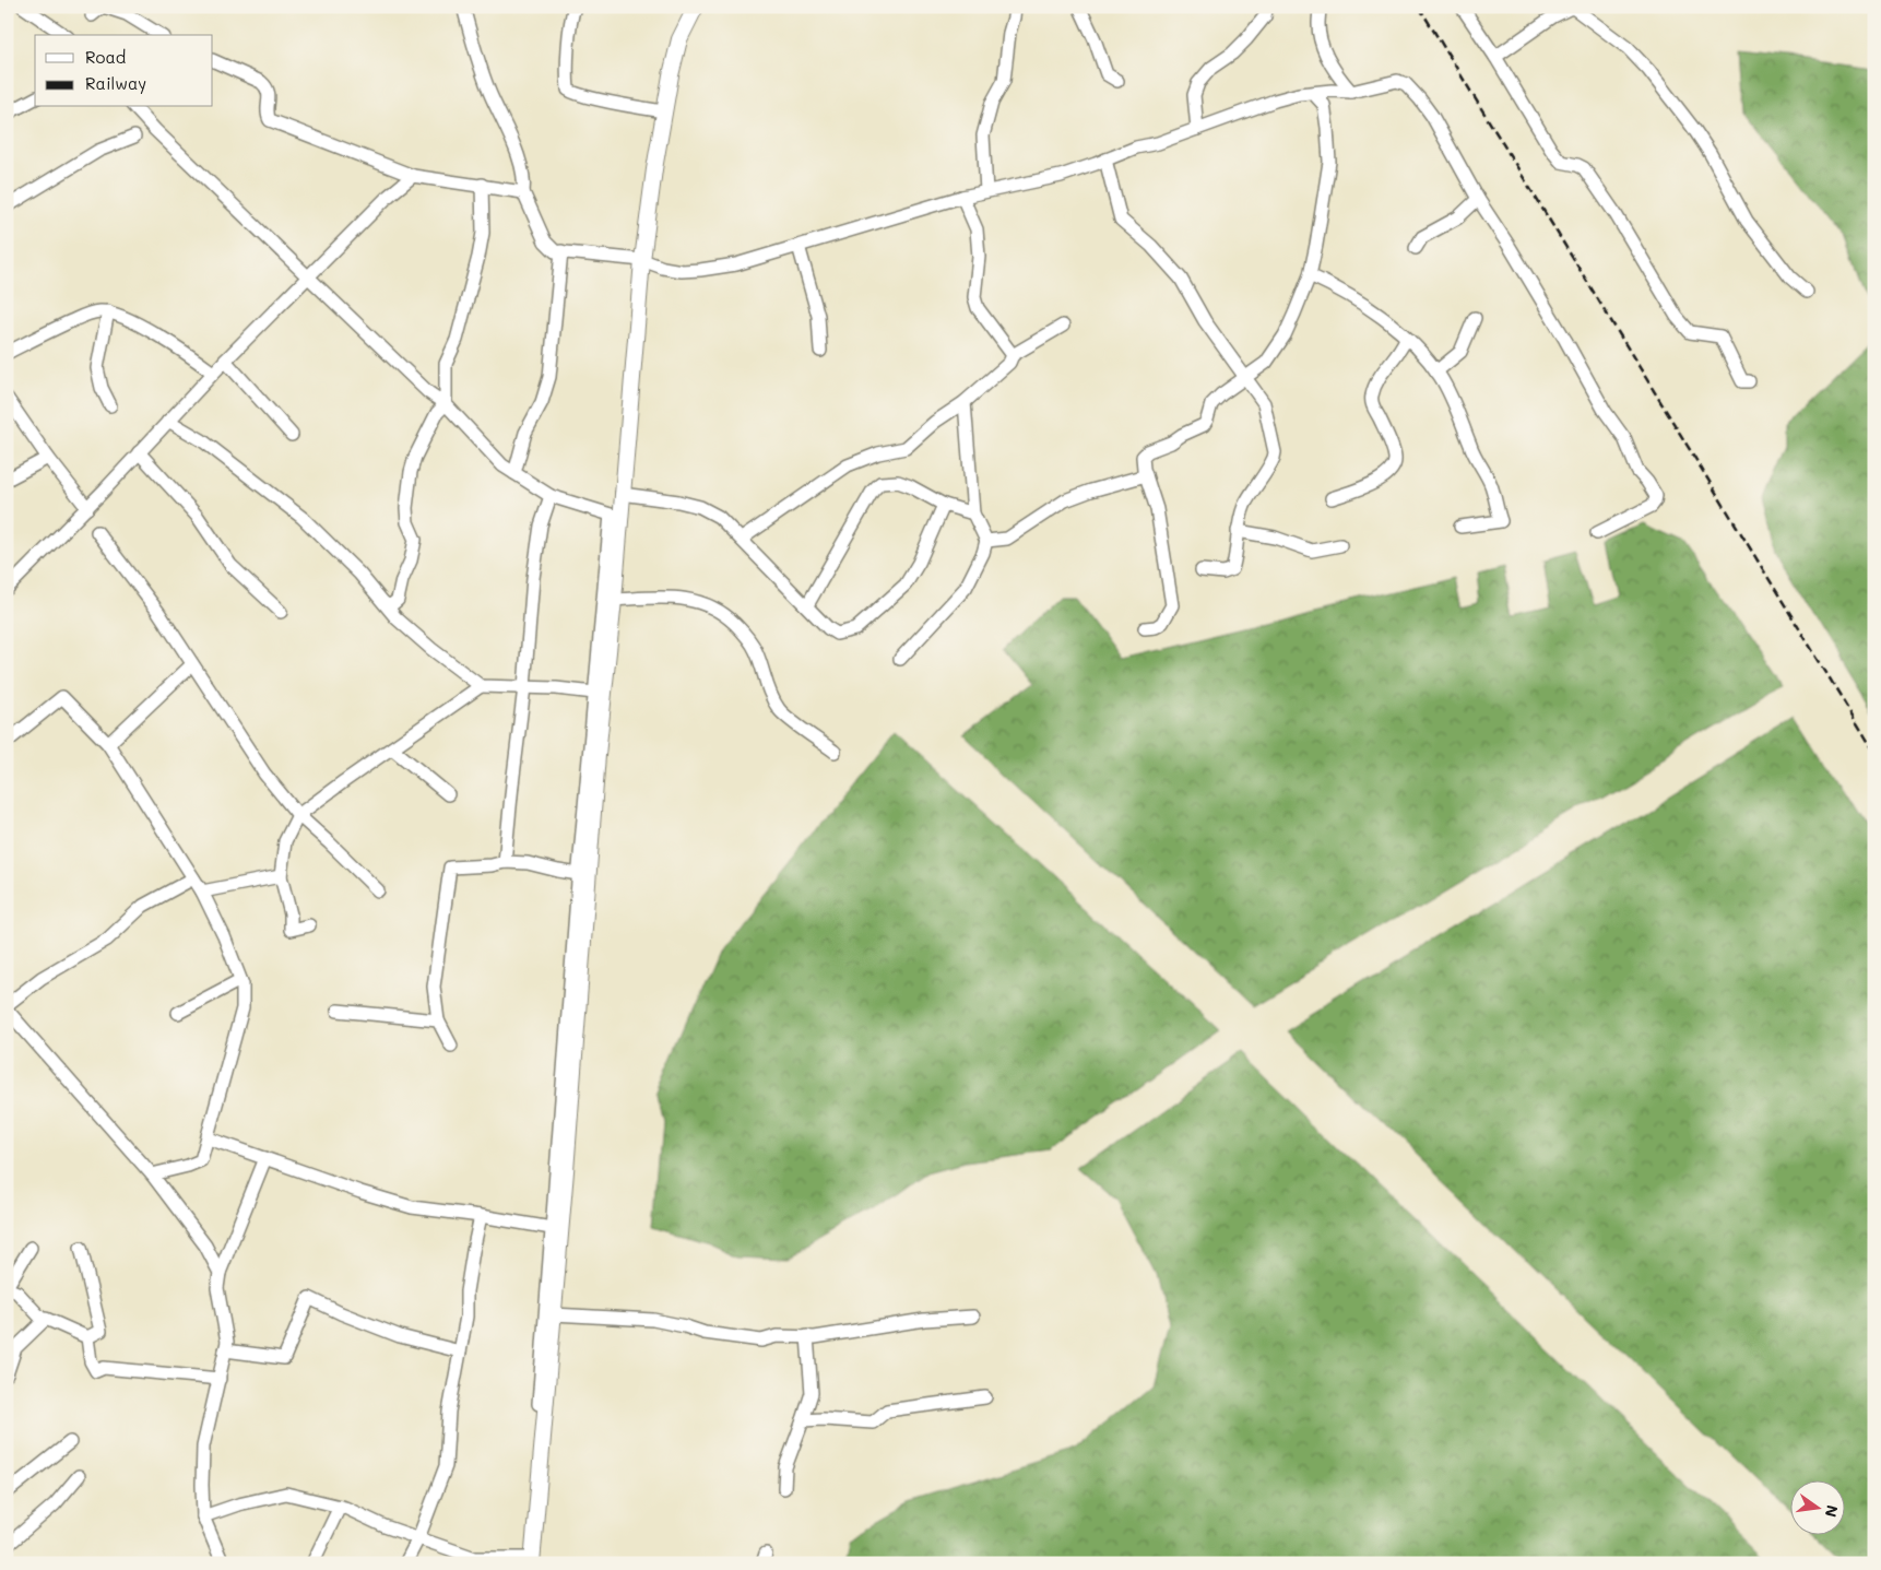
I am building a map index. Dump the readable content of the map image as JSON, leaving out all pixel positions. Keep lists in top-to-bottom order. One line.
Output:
{"legend":["Road","Railway"],"north":"right"}
